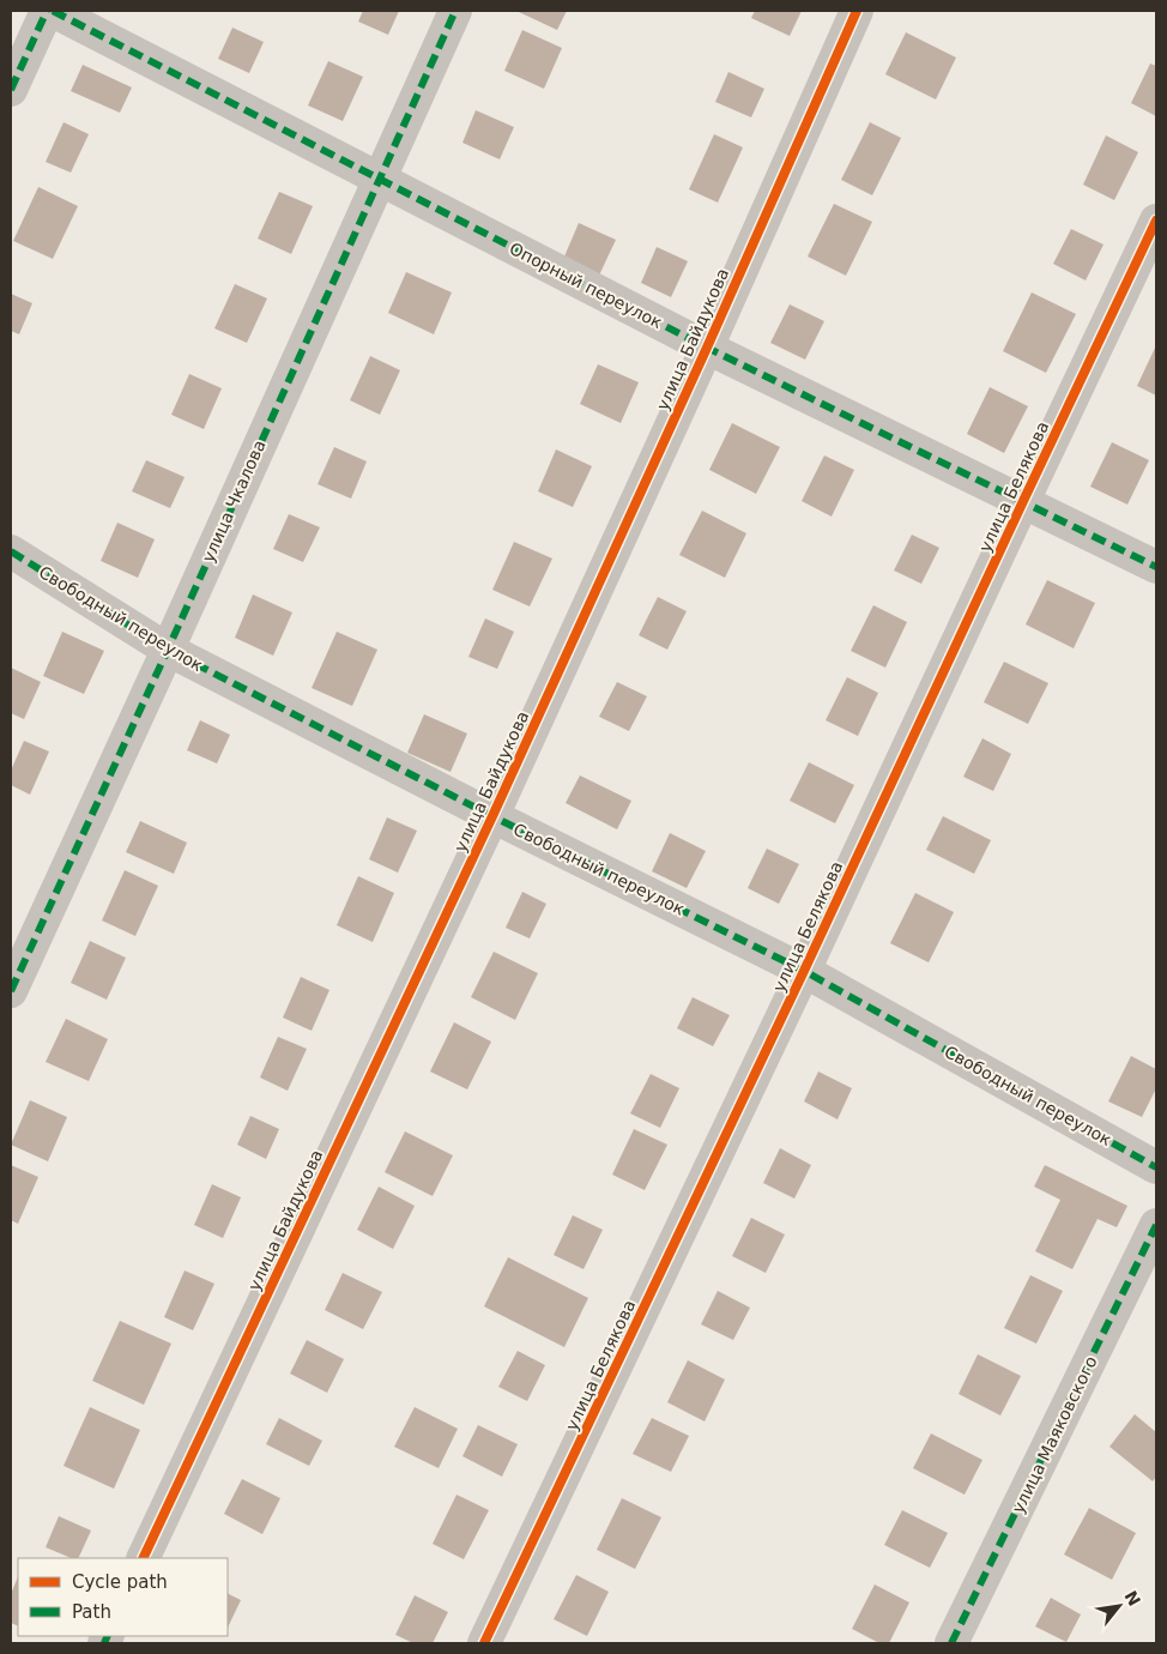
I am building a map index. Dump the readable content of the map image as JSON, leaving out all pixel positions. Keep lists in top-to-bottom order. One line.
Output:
{"streets":{"street":["Опорный переулок","улица Байдукова","улица Белякова","улица Чкалова","Свободный переулок","улица Маяковского"]},"crossings":[["Опорный переулок","улица Байдукова"],["Опорный переулок","улица Белякова"],["Опорный переулок","улица Чкалова"],["улица Байдукова","Свободный переулок"],["улица Белякова","Свободный переулок"],["улица Чкалова","Свободный переулок"]],"legend":["Cycle path","Path"],"north":"top right"}
